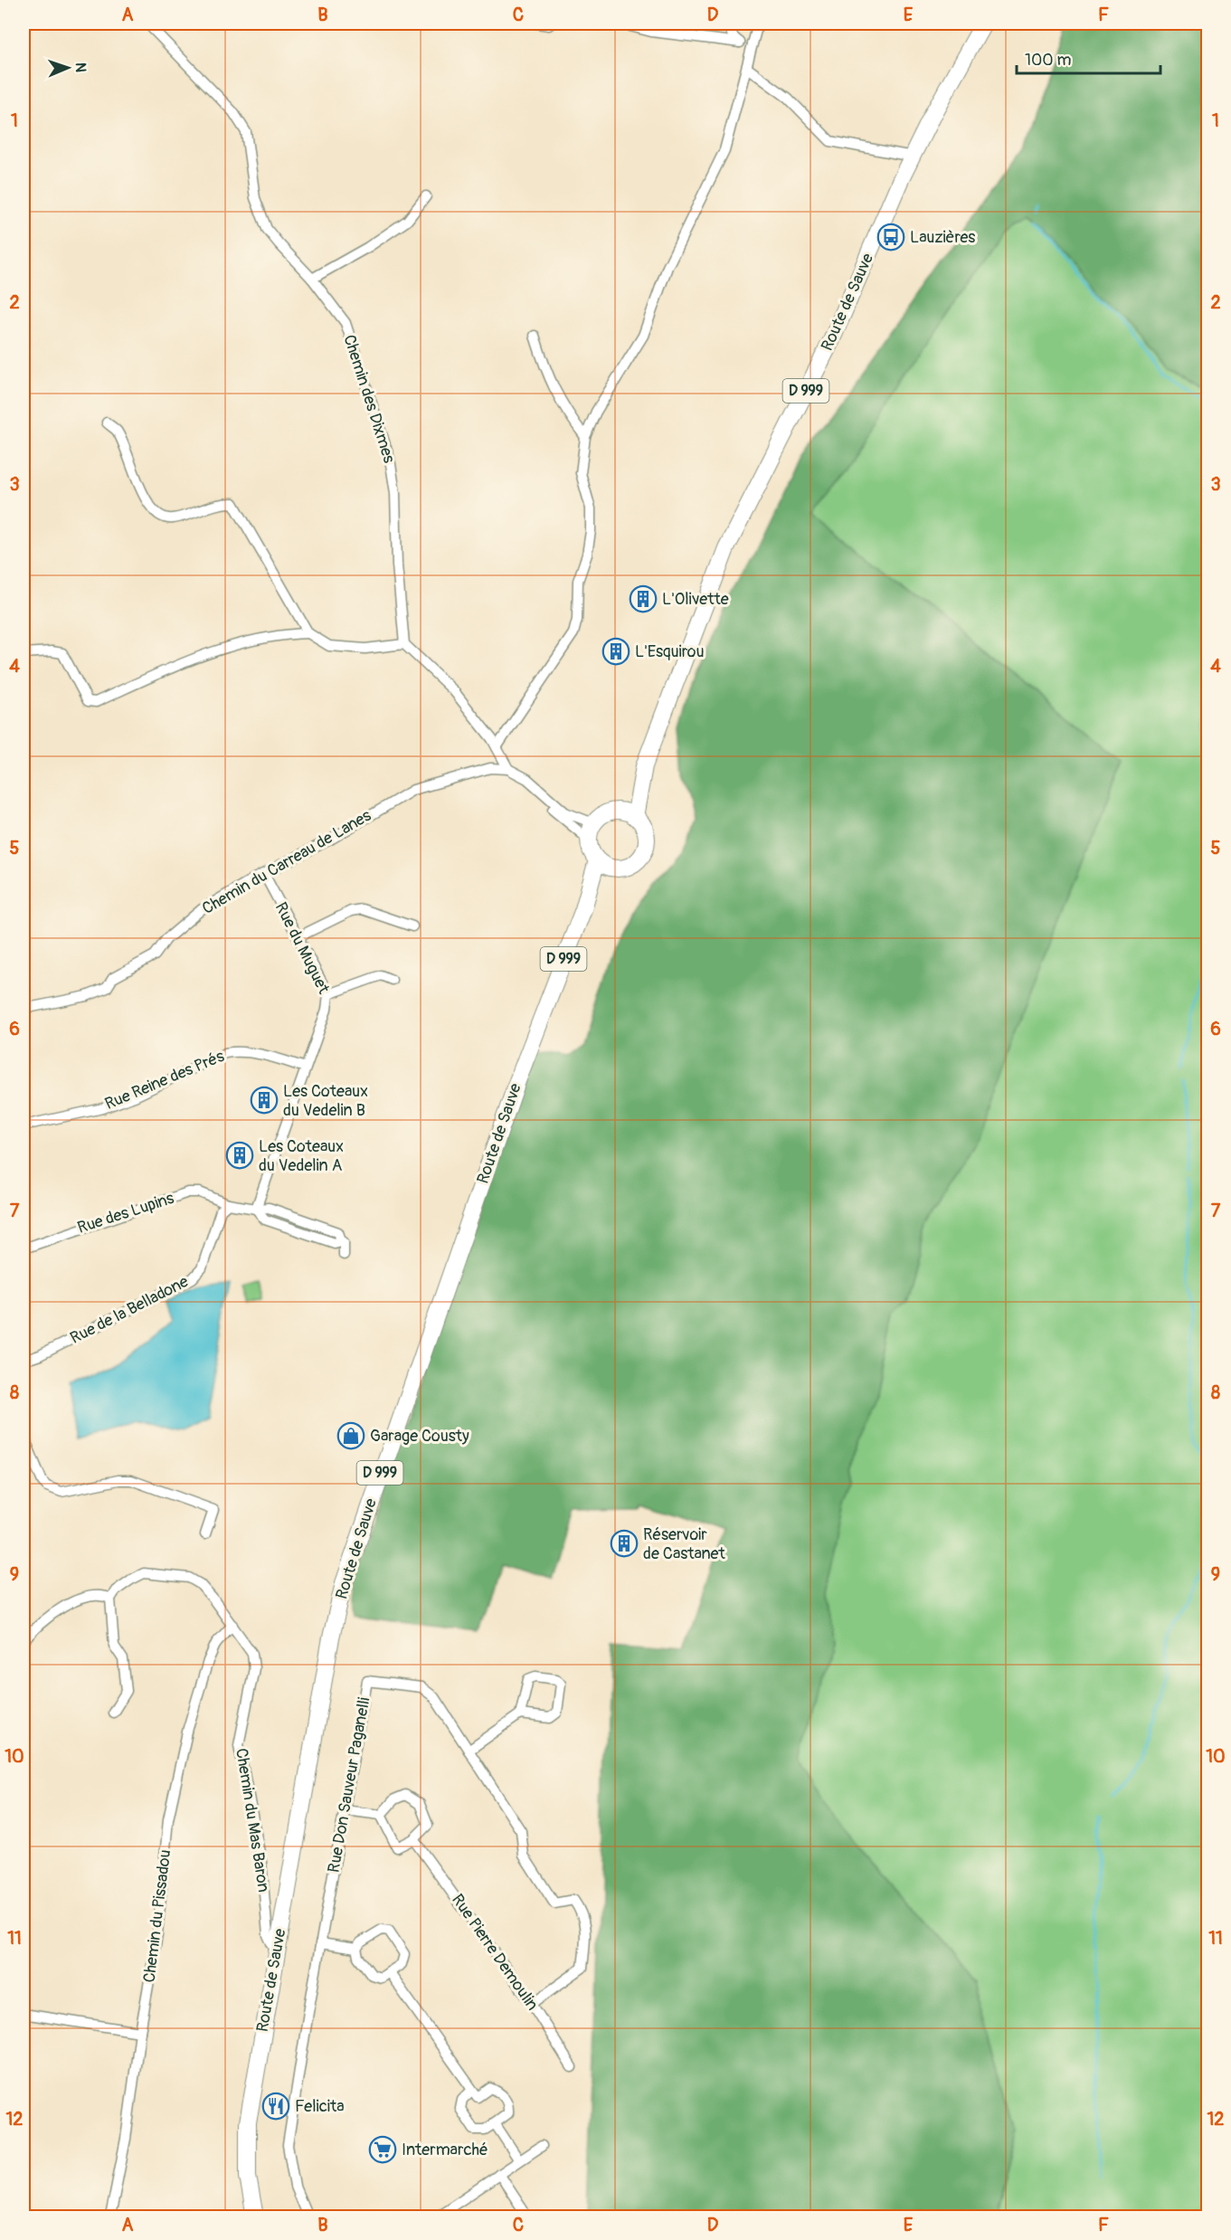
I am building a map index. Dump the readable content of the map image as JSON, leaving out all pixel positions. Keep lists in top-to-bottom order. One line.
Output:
{"streets":{"main road":["Route de Sauve","D 999"],"street":["Chemin des Dixmes","Chemin du Carreau de Lanes","Rue du Muguet","Rue Reine des Prés","Rue des Lupins","Rue de la Belladone","Rue Don Sauveur Paganelli","Chemin du Mas Baron","Chemin du Pissadou","Rue Pierre Demoulin"]},"crossings":[["Route de Sauve","Chemin du Mas Baron"],["Chemin du Carreau de Lanes","Rue du Muguet"],["Rue du Muguet","Rue Reine des Prés"],["Rue des Lupins","Rue de la Belladone"],["Rue Don Sauveur Paganelli","Rue Pierre Demoulin"],["Chemin du Mas Baron","Chemin du Pissadou"]],"places":{"bus stop":["Lauzières"],"building":["L'Olivette","L'Esquirou","Les Coteaux du Vedelin B","Les Coteaux du Vedelin A","Réservoir de Castanet"],"shop":["Garage Cousty"],"restaurant":["Felicita"],"supermarket":["Intermarché"]},"scale_bar":"100 m","north":"right","grid":{"columns":["A","B","C","D","E","F"],"rows":["1","2","3","4","5","6","7","8","9","10","11","12"]}}
